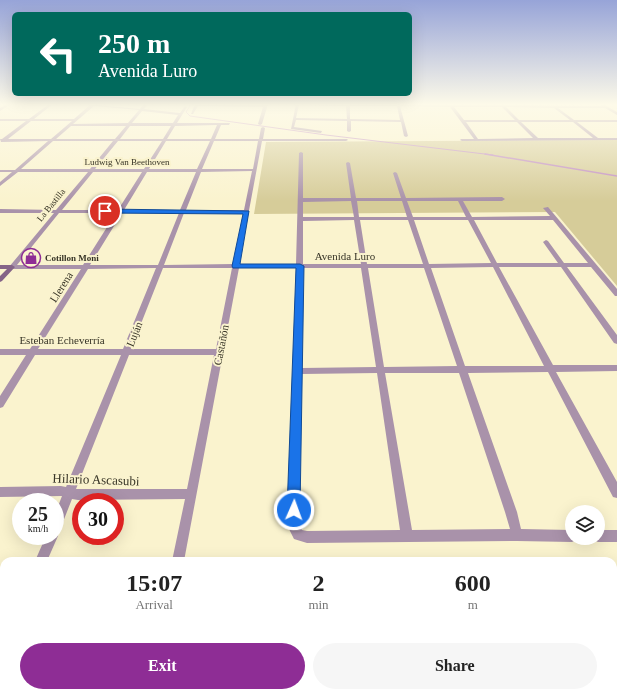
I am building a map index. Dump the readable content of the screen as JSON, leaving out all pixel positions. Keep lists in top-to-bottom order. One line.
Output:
{"streets":{"street":["Ludwig Van Beethoven","La Bastilla","Avenida Luro","Llerena","Luján","Esteban Echeverría","Castañón","Hilario Ascasubi"]},"crossings":[["Ludwig Van Beethoven","La Bastilla"],["Ludwig Van Beethoven","Llerena"],["Ludwig Van Beethoven","Luján"],["Ludwig Van Beethoven","Castañón"],["La Bastilla","Avenida Luro"],["Avenida Luro","Llerena"],["Avenida Luro","Luján"],["Avenida Luro","Castañón"],["Llerena","Esteban Echeverría"],["Luján","Esteban Echeverría"],["Luján","Hilario Ascasubi"],["Esteban Echeverría","Castañón"],["Castañón","Hilario Ascasubi"]],"places":{"shop":["Cotillon Moni"]},"page":{"turn":["250 m","Avenida Luro"],"speed":"25 km/h","limit":"30","eta":["15:07","Arrival","2","min","600","m"],"buttons":["Exit","Share"]}}
